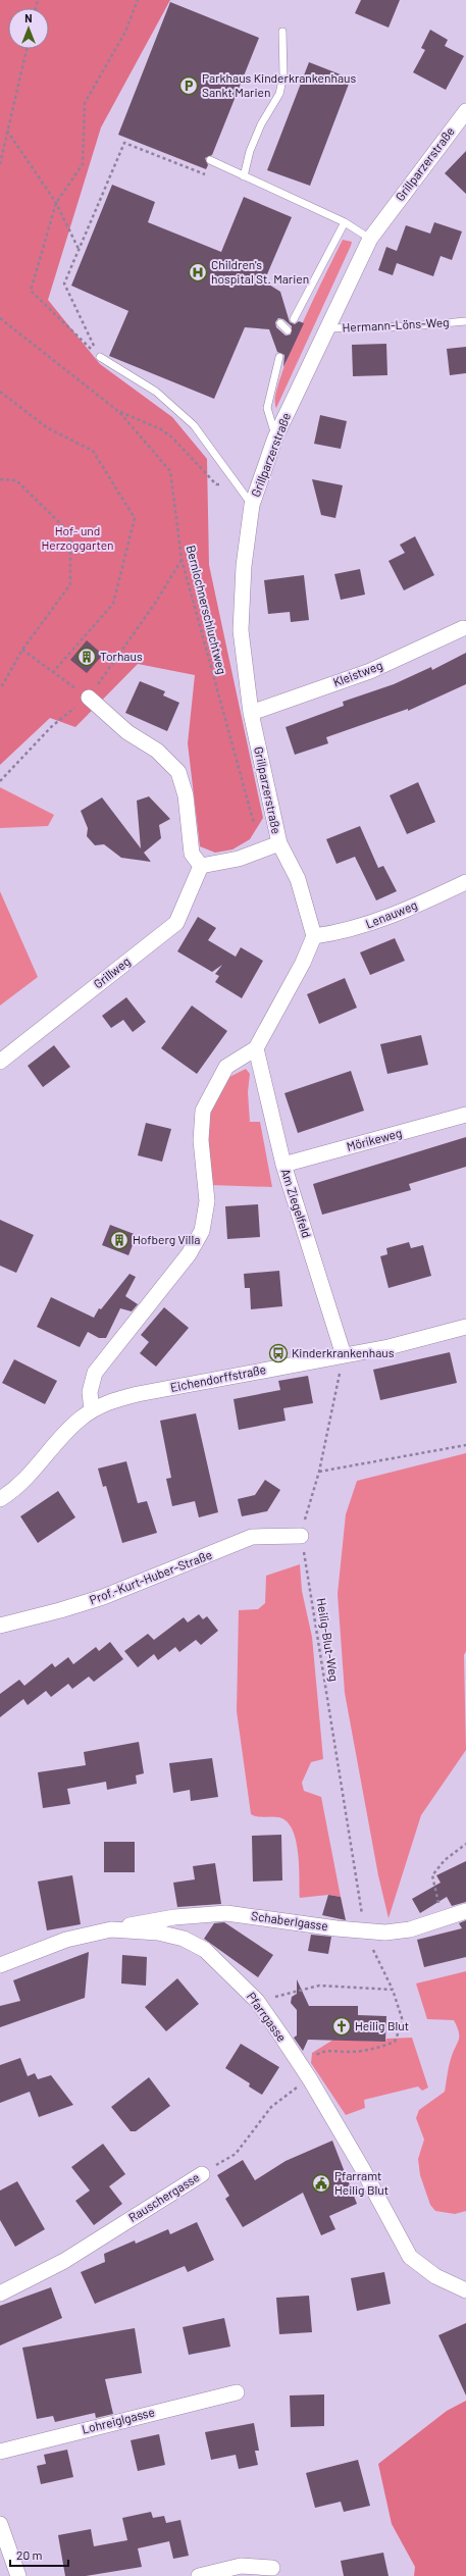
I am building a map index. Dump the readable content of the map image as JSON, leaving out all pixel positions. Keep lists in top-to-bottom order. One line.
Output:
{"streets":{"street":["Grillparzerstraße","Kleistweg","Lenauweg","Grillweg","Mörikeweg","Am Ziegelfeld","Eichendorffstraße","Prof.-Kurt-Huber-Straße","Schaberlgasse","Pfarrgasse","Rauschergasse","Lohreiglgasse"],"lane":["Hermann-Löns-Weg"],"path":["Bernlochnerschluchtweg","Heilig-Blut-Weg"]},"crossings":[["Grillparzerstraße","Hermann-Löns-Weg"],["Grillparzerstraße","Kleistweg"],["Grillparzerstraße","Lenauweg"],["Mörikeweg","Am Ziegelfeld"],["Am Ziegelfeld","Eichendorffstraße"],["Am Ziegelfeld","Heilig-Blut-Weg"],["Eichendorffstraße","Heilig-Blut-Weg"],["Prof.-Kurt-Huber-Straße","Heilig-Blut-Weg"],["Heilig-Blut-Weg","Schaberlgasse"],["Heilig-Blut-Weg","Pfarrgasse"],["Heilig-Blut-Weg","Rauschergasse"],["Schaberlgasse","Pfarrgasse"],["Pfarrgasse","Rauschergasse"]],"parks":["Hof- und Herzoggarten"],"places":{"parking":["Parkhaus Kinderkrankenhaus Sankt Marien"],"hospital":["Children's hospital St. Marien"],"building":["Torhaus","Hofberg Villa"],"bus stop":["Kinderkrankenhaus"],"church":["Heilig Blut"],"public building":["Pfarramt Heilig Blut"]},"scale_bar":"20 m","north":"top"}
